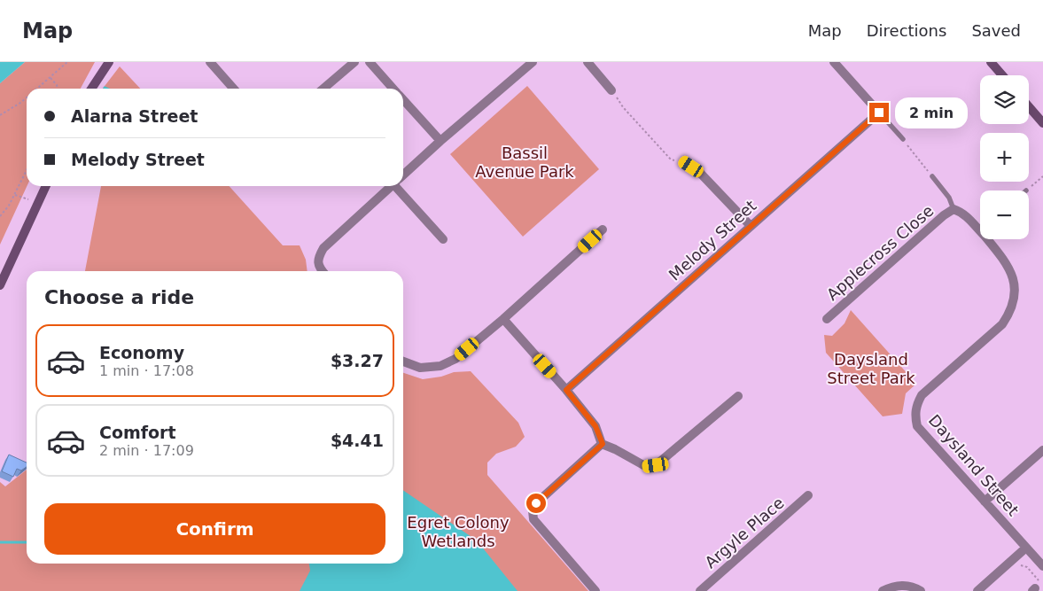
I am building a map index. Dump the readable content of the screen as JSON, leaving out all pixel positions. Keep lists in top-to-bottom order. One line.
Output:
{"streets":{"street":["Melody Street","Applecross Close","Daysland Street","Argyle Place"]},"crossings":[["Applecross Close","Daysland Street"]],"parks":["Bassil Avenue Park","Daysland Street Park","Egret Colony Wetlands"],"page":{"header":"Map","nav":["Map","Directions","Saved"],"map_buttons":["+","−"],"banner":["Alarna Street","Melody Street"],"bubble":"2 min","heading":"Choose a ride","list":[{"name":"Economy","note":"1 min · 17:08","value":"$3.27"},{"name":"Comfort","note":"2 min · 17:09","value":"$4.41"}],"buttons":"Confirm"}}
